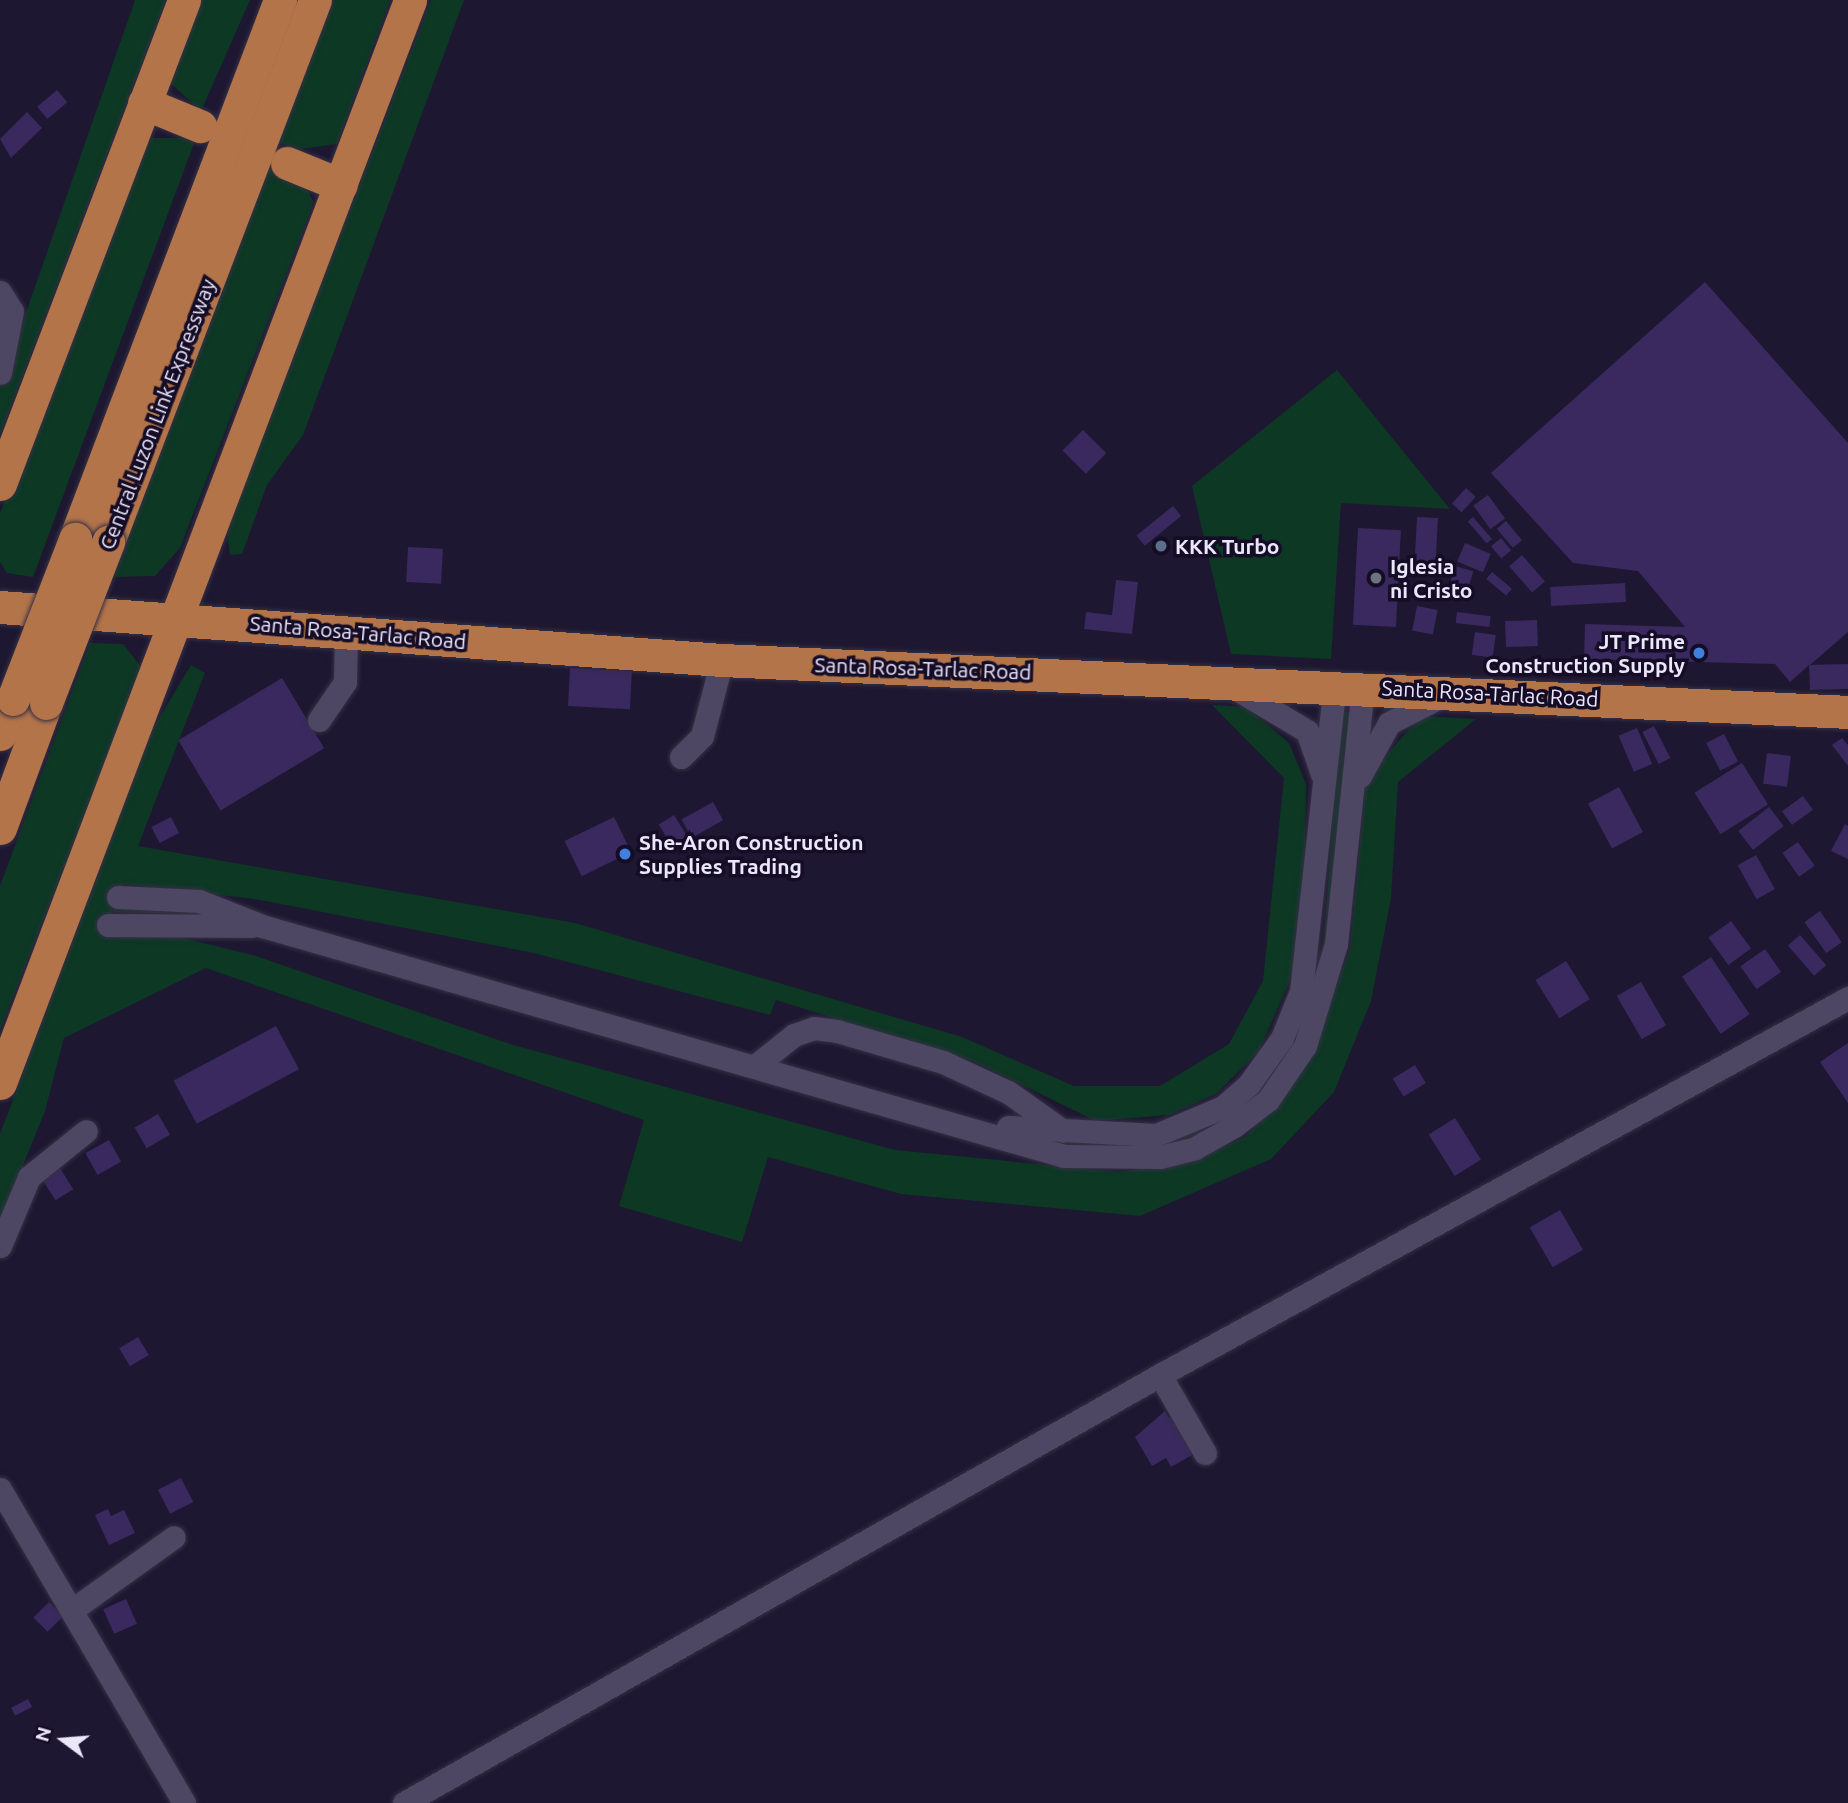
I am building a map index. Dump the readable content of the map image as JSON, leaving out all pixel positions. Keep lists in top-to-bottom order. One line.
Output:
{"streets":{"highway":["Central Luzon Link Expressway","Santa Rosa-Tarlac Road"]},"places":["KKK Turbo","Iglesia ni Cristo","JT Prime Construction Supply","She-Aron Construction Supplies Trading"],"north":"left"}
